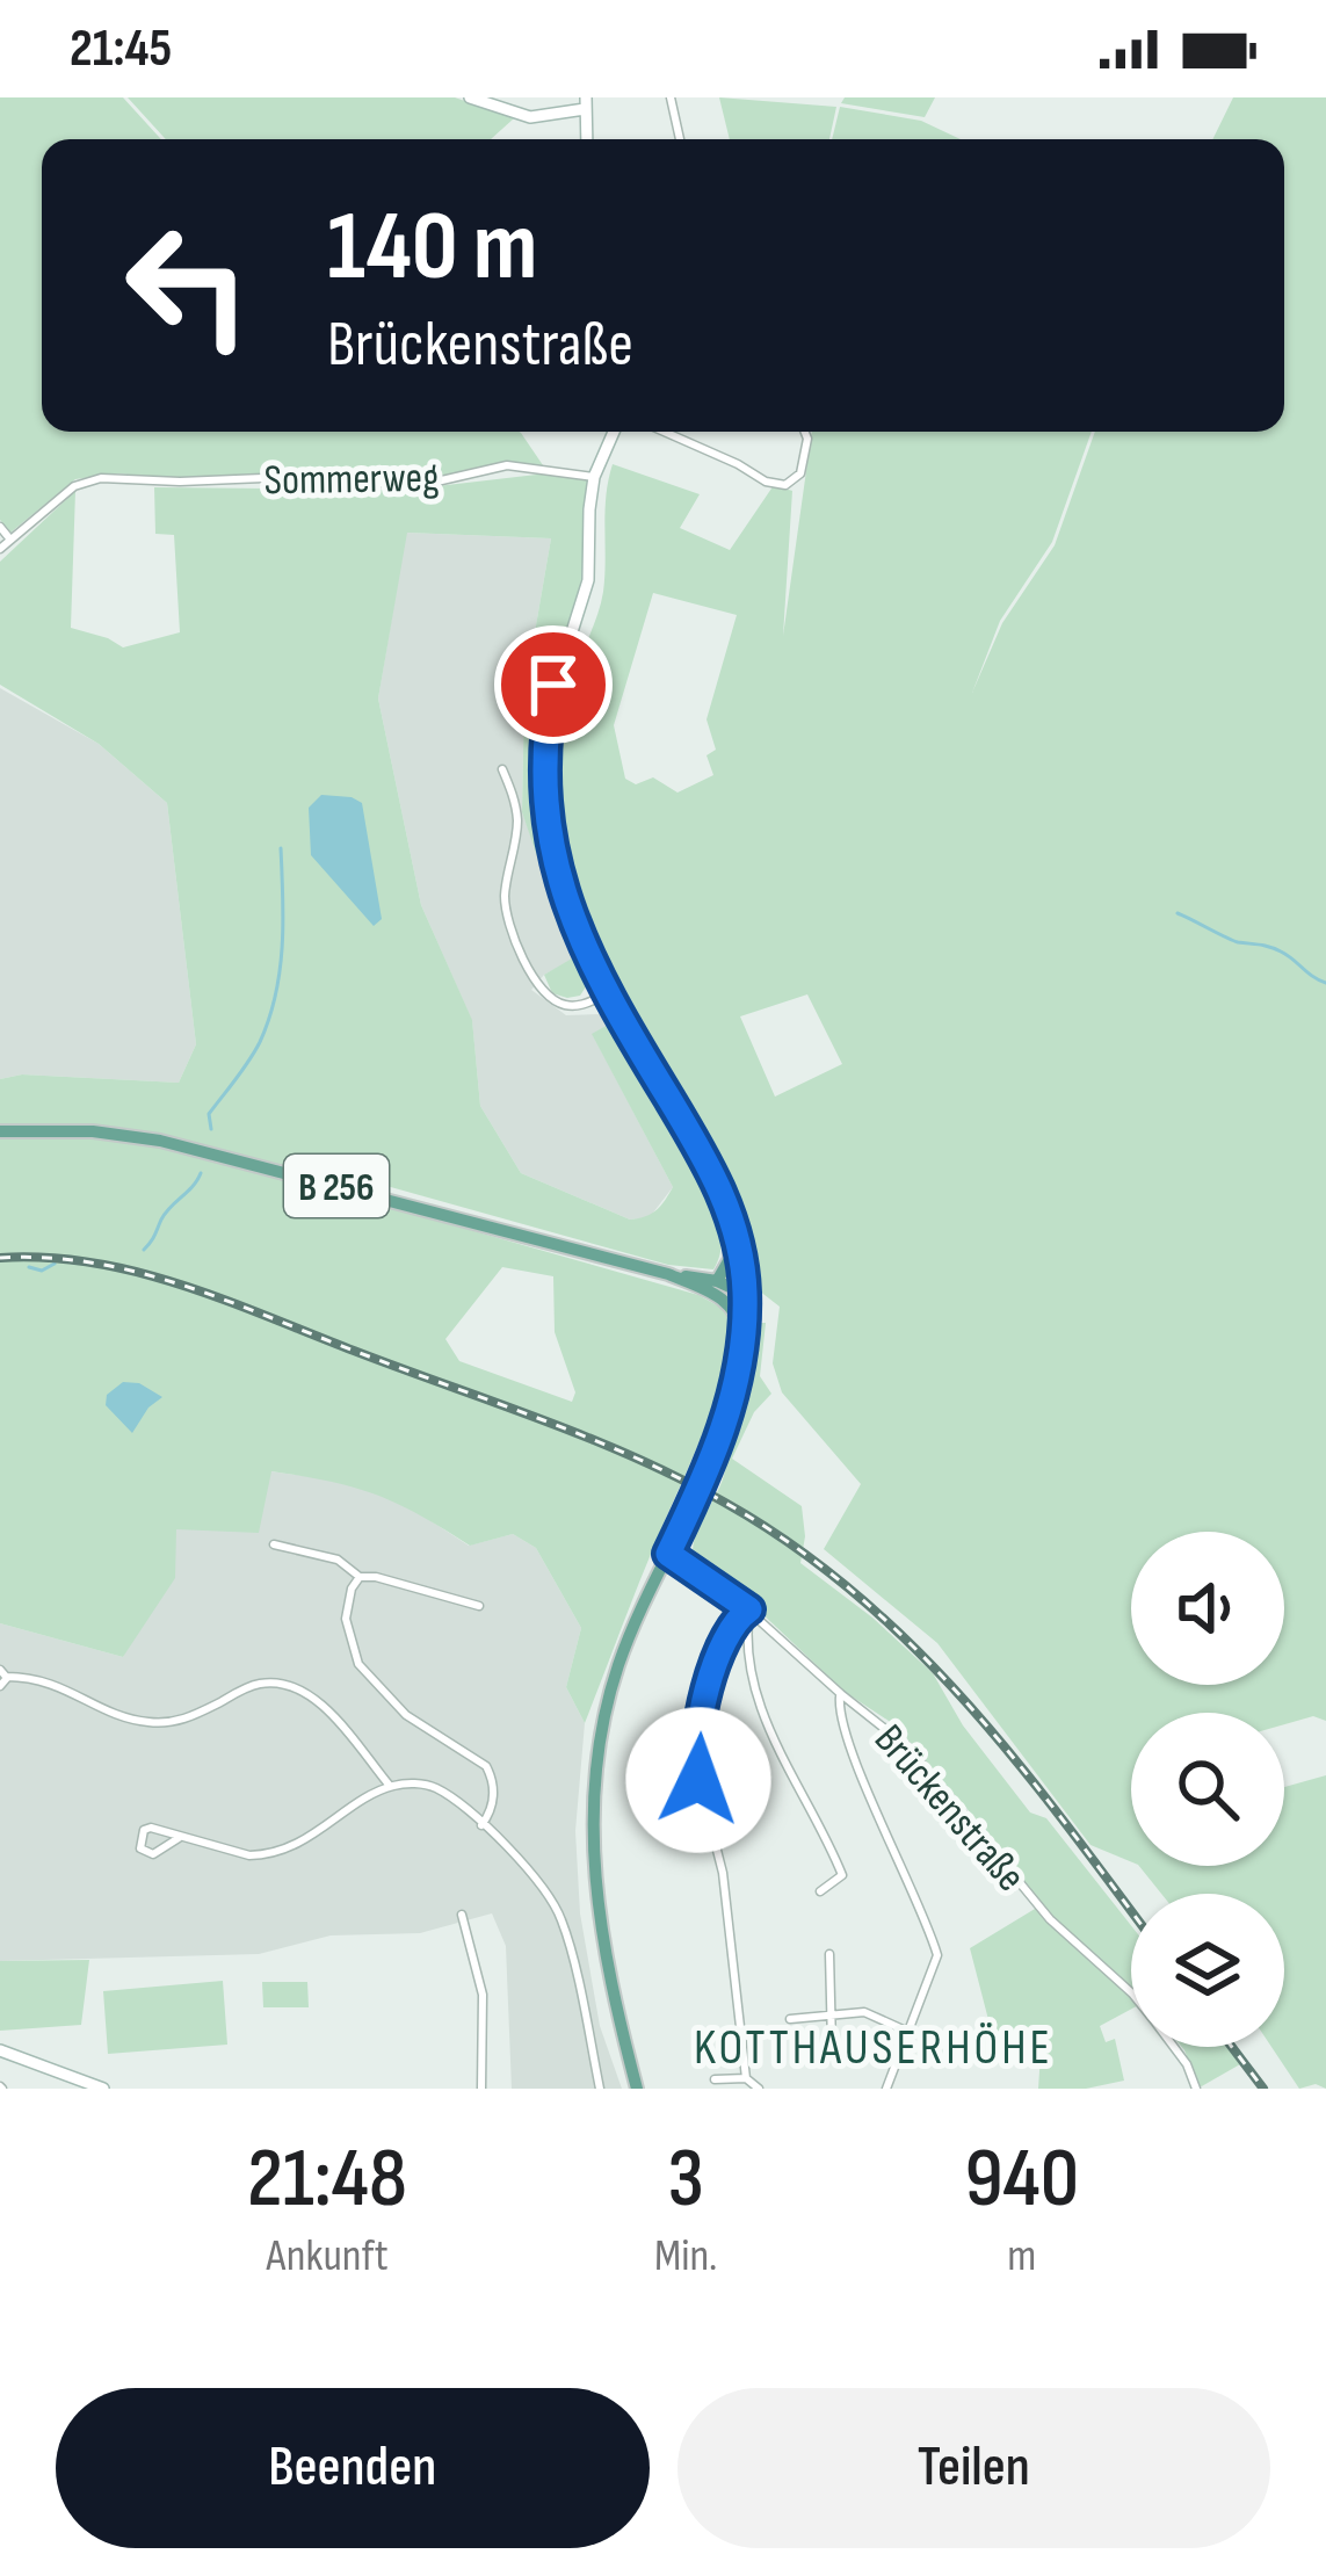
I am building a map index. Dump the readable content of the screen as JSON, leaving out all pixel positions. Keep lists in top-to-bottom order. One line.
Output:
{"streets":{"main road":["B 256"],"street":["Sommerweg","Brückenstraße"]},"districts":["KOTTHAUSERHÖHE"],"page":{"status":"21:45","turn":["140 m","Brückenstraße"],"eta":["21:48","Ankunft","3","Min.","940","m"],"buttons":["Beenden","Teilen"]}}
